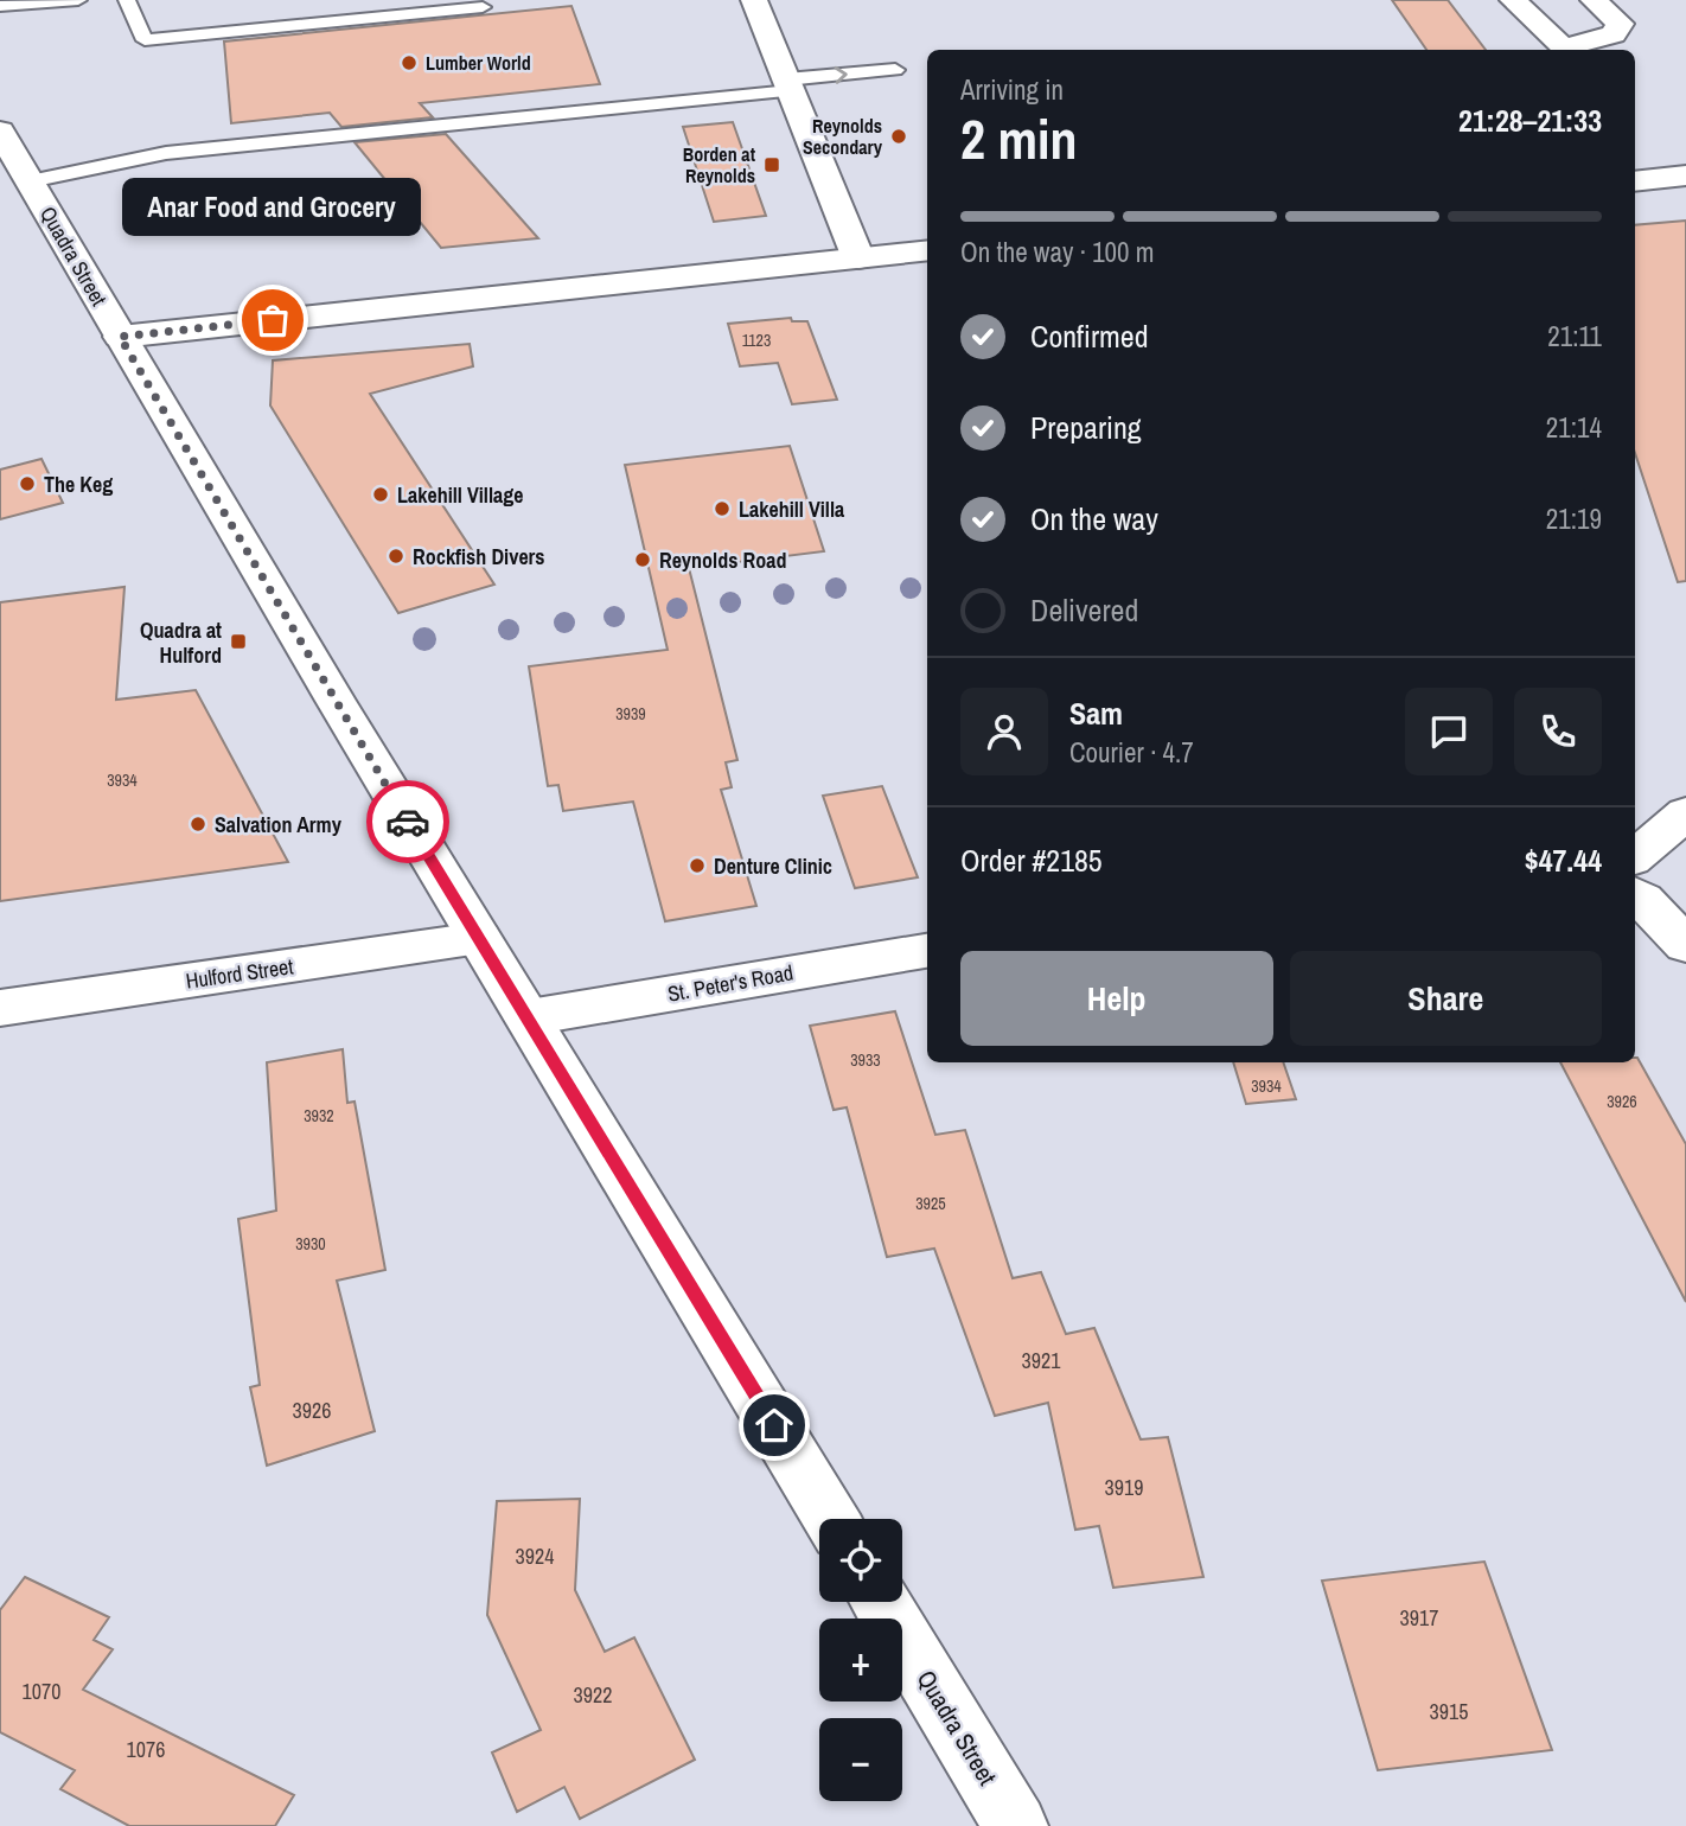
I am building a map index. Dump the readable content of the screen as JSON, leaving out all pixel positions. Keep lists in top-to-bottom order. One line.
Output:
{"streets":{"street":["Quadra Street","Hulford Street","St. Peter's Road"]},"crossings":[["Quadra Street","Hulford Street"],["Quadra Street","St. Peter's Road"]],"places":{"other":["Lumber World","Reynolds Secondary","Anar Food and Grocery","The Keg","Lakehill Village","Lakehill Villa","Rockfish Divers","Reynolds Road","Salvation Army","Denture Clinic"],"transit":["Borden at Reynolds","Quadra at Hulford"]},"house_numbers":["1123","3939","3934","3933","3934","3926","3932","3925","3930","3921","3926","3919","3924","3917","1070","3922","3915","1076"],"page":{"heading":["2 min","Arriving in","21:28–21:33"],"panel":["Sam","Courier · 4.7","Order #2185","$47.44"],"bubble":"Anar Food and Grocery","bar":"On the way · 100 m","list":[["Confirmed","21:11"],["Preparing","21:14"],["On the way","21:19"],"Delivered"],"buttons":["Help","Share"],"map_buttons":["+","−"]}}
